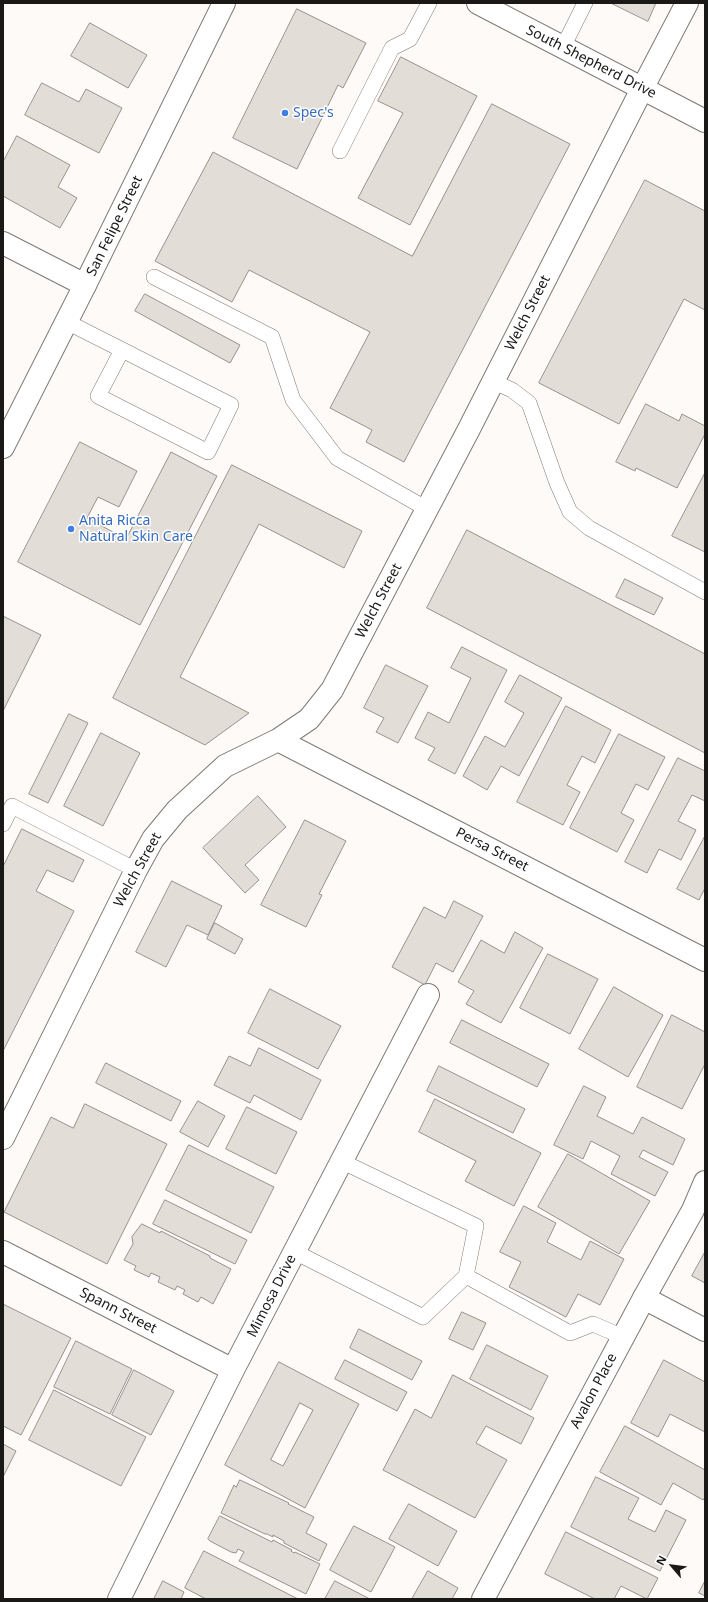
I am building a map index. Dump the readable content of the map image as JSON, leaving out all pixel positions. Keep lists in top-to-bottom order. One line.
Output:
{"streets":{"street":["South Shepherd Drive","San Felipe Street","Welch Street","Persa Street","Mimosa Drive","Spann Street","Avalon Place"]},"crossings":[["South Shepherd Drive","Welch Street"],["Welch Street","Persa Street"],["Mimosa Drive","Spann Street"]],"places":["Spec's","Anita Ricca Natural Skin Care"],"north":"top left"}
